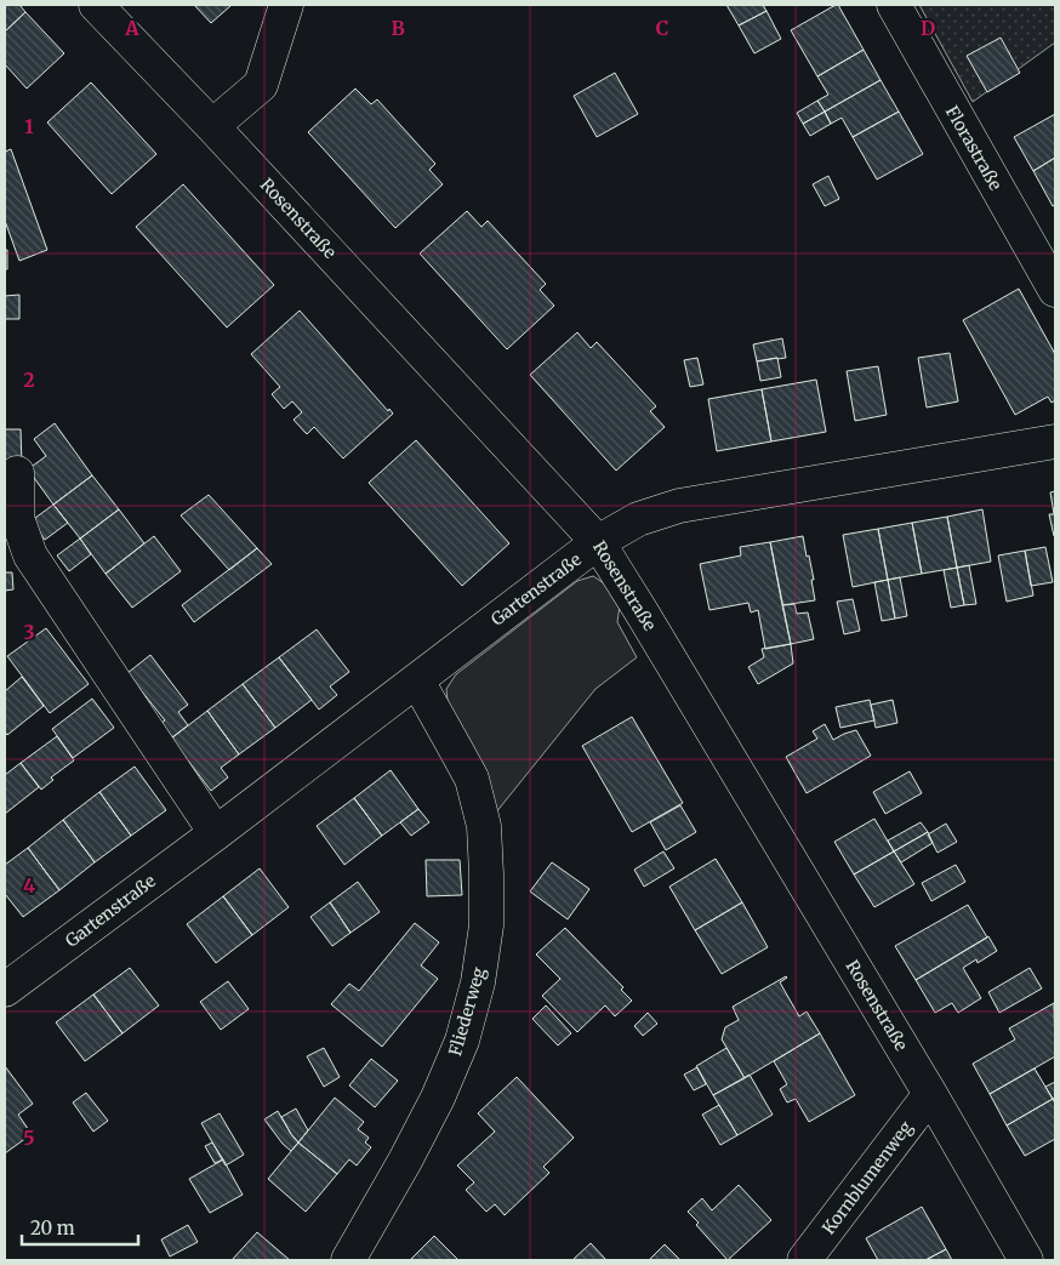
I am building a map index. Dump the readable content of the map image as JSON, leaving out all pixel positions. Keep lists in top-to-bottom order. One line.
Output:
{"streets":{"street":["Florastraße","Rosenstraße","Gartenstraße","Fliederweg","Kornblumenweg"]},"crossings":[["Rosenstraße","Gartenstraße"],["Rosenstraße","Kornblumenweg"],["Gartenstraße","Fliederweg"]],"scale_bar":"20 m","grid":{"columns":["A","B","C","D"],"rows":["1","2","3","4","5"]}}
